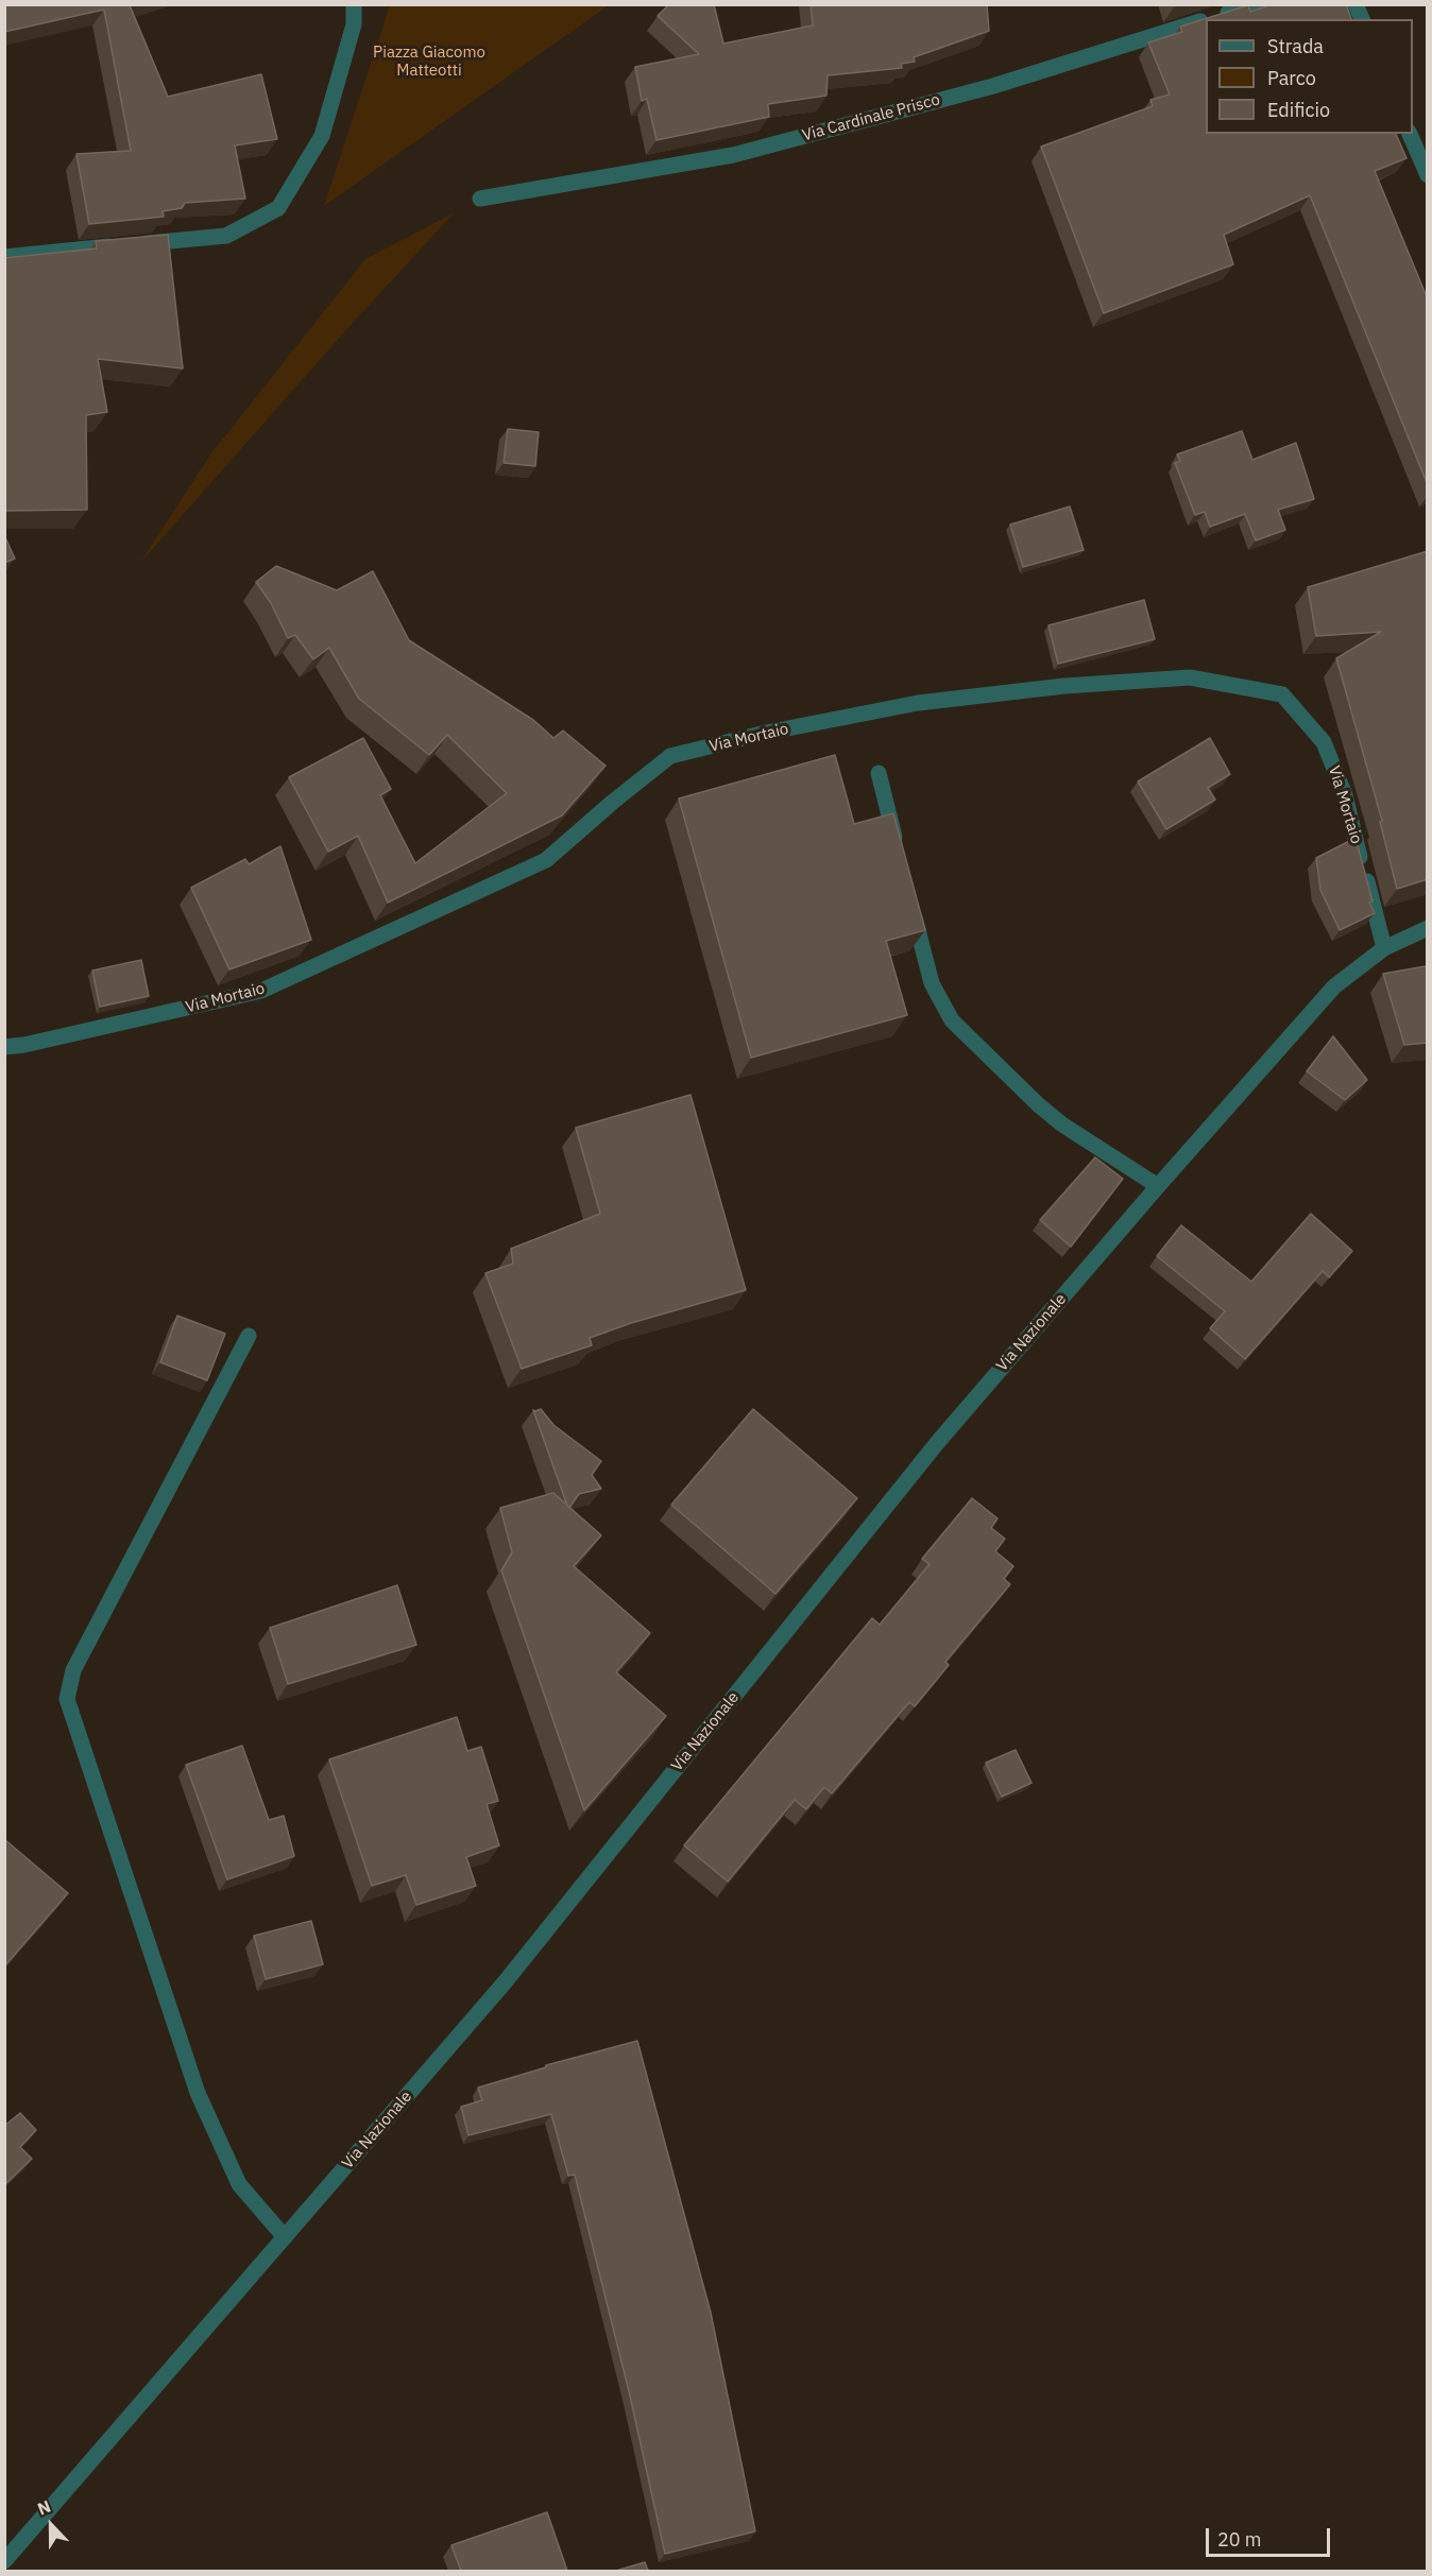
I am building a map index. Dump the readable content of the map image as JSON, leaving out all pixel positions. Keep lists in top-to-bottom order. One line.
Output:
{"streets":{"street":["Via Cardinale Prisco","Via Mortaio","Via Nazionale"]},"crossings":[["Via Mortaio","Via Nazionale"]],"parks":["Piazza Giacomo Matteotti"],"legend":["Strada","Parco","Edificio"],"scale_bar":"20 m","north":"top"}
